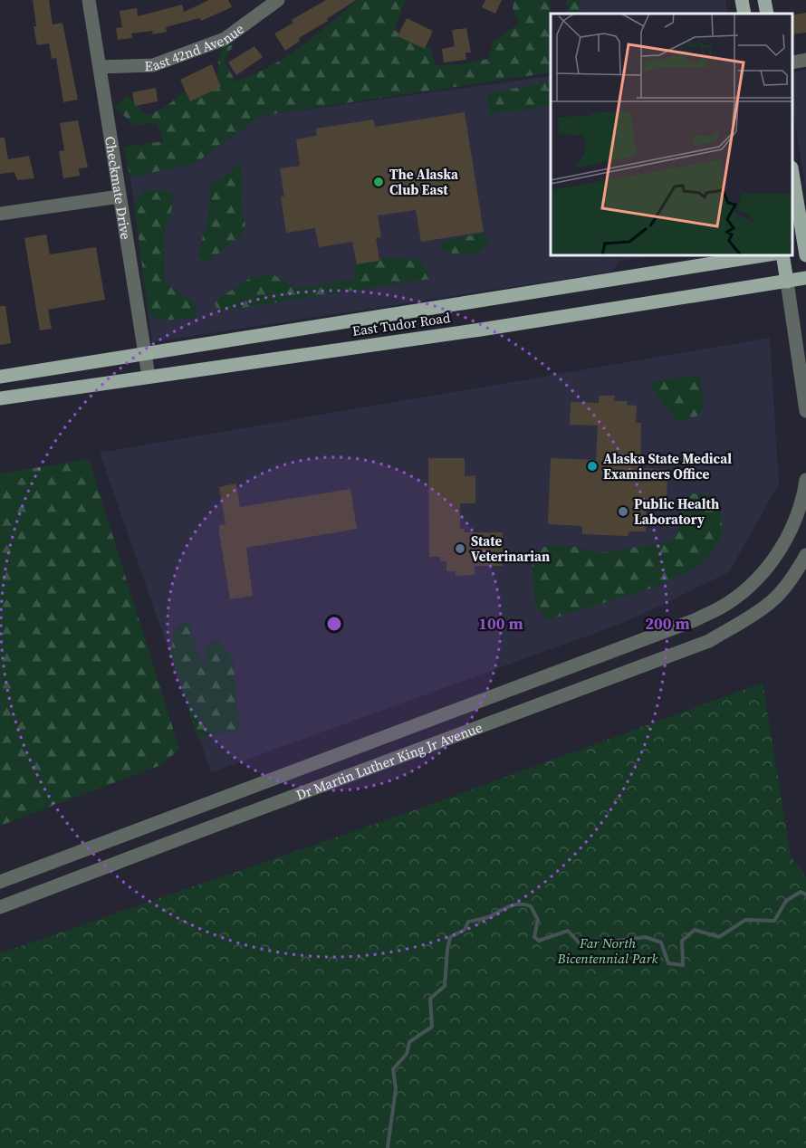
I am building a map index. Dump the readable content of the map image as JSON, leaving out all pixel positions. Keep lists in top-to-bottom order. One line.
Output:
{"streets":{"main road":["East Tudor Road"],"street":["East 42nd Avenue","Checkmate Drive","Dr Martin Luther King Jr Avenue"]},"crossings":[["East 42nd Avenue","Checkmate Drive"],["Checkmate Drive","East Tudor Road"]],"parks":["Far North Bicentennial Park"],"places":["The Alaska Club East","Alaska State Medical Examiners Office","Public Health Laboratory","State Veterinarian"],"rings":["100 m","200 m"]}
